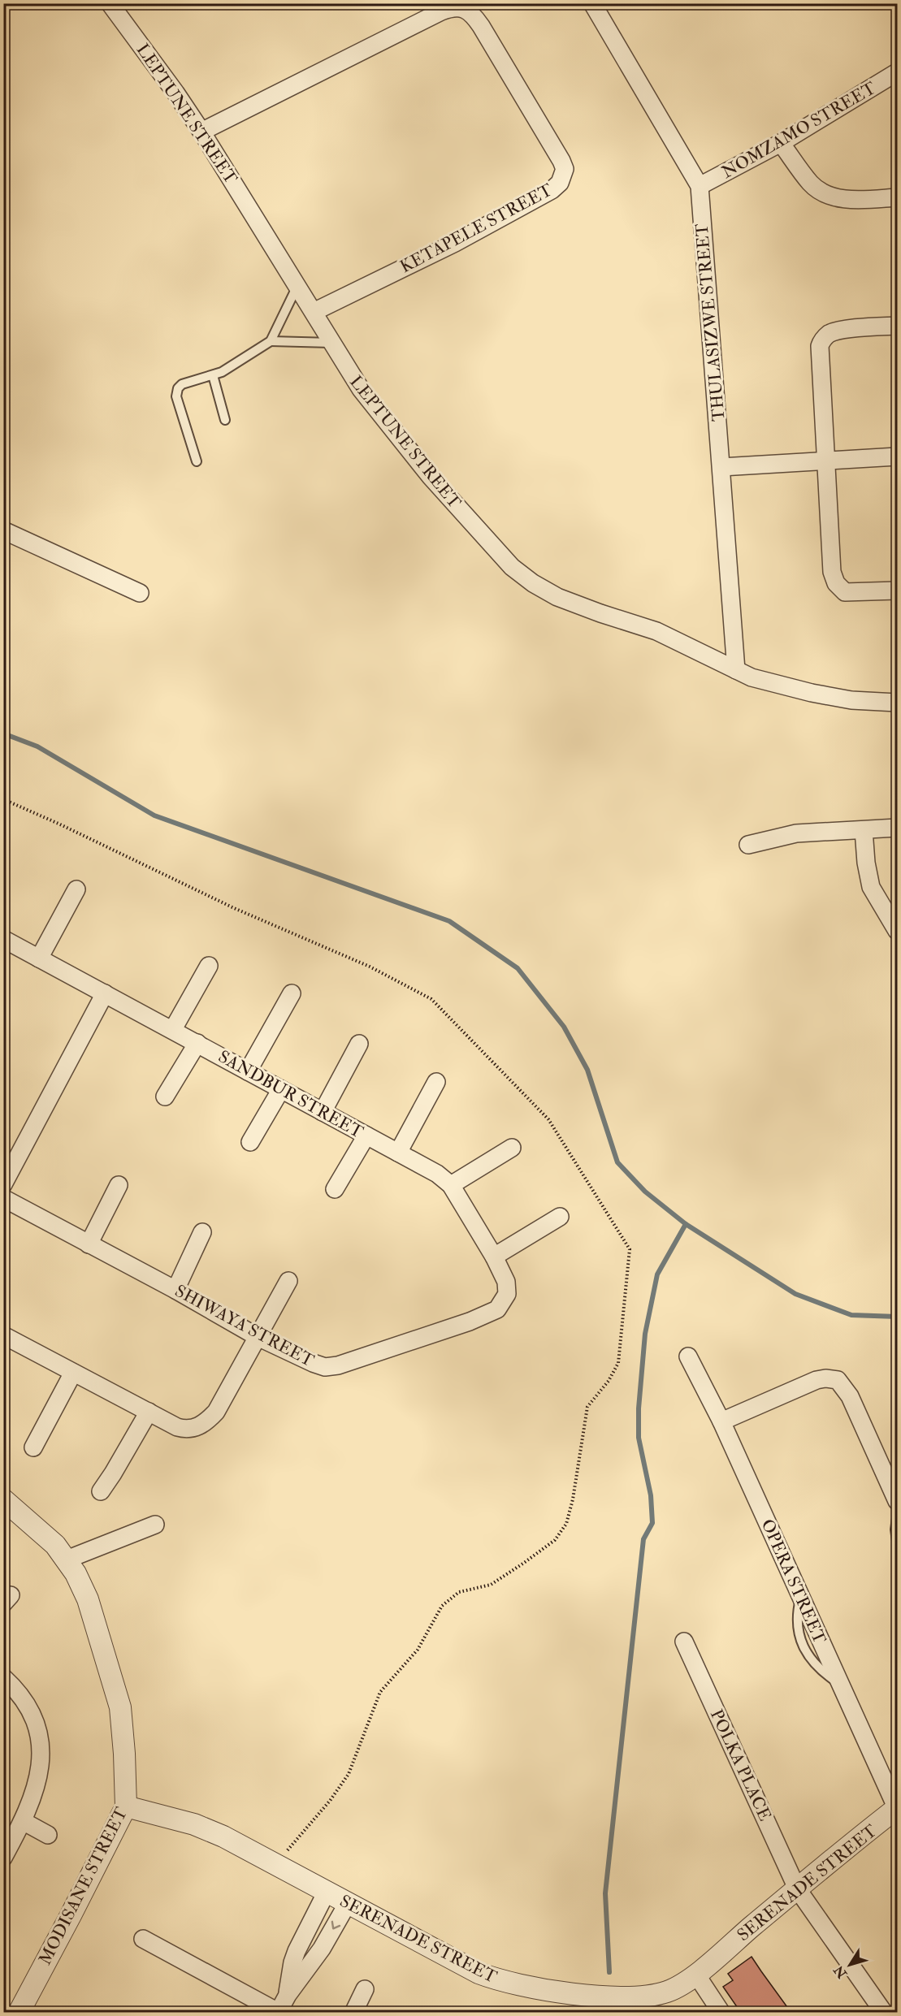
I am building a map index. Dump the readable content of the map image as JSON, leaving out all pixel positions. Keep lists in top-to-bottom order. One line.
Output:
{"streets":{"street":["LEPTUNE STREET","NOMZAMO STREET","KETAPELE STREET","THULASIZWE STREET","SANDBUR STREET","SHIWAYA STREET","OPERA STREET","POLKA PLACE","SERENADE STREET","MODISANE STREET"]},"crossings":[["LEPTUNE STREET","KETAPELE STREET"],["LEPTUNE STREET","THULASIZWE STREET"],["NOMZAMO STREET","THULASIZWE STREET"],["SANDBUR STREET","SHIWAYA STREET"],["OPERA STREET","SERENADE STREET"],["POLKA PLACE","SERENADE STREET"],["SERENADE STREET","MODISANE STREET"]],"north":"bottom left"}
